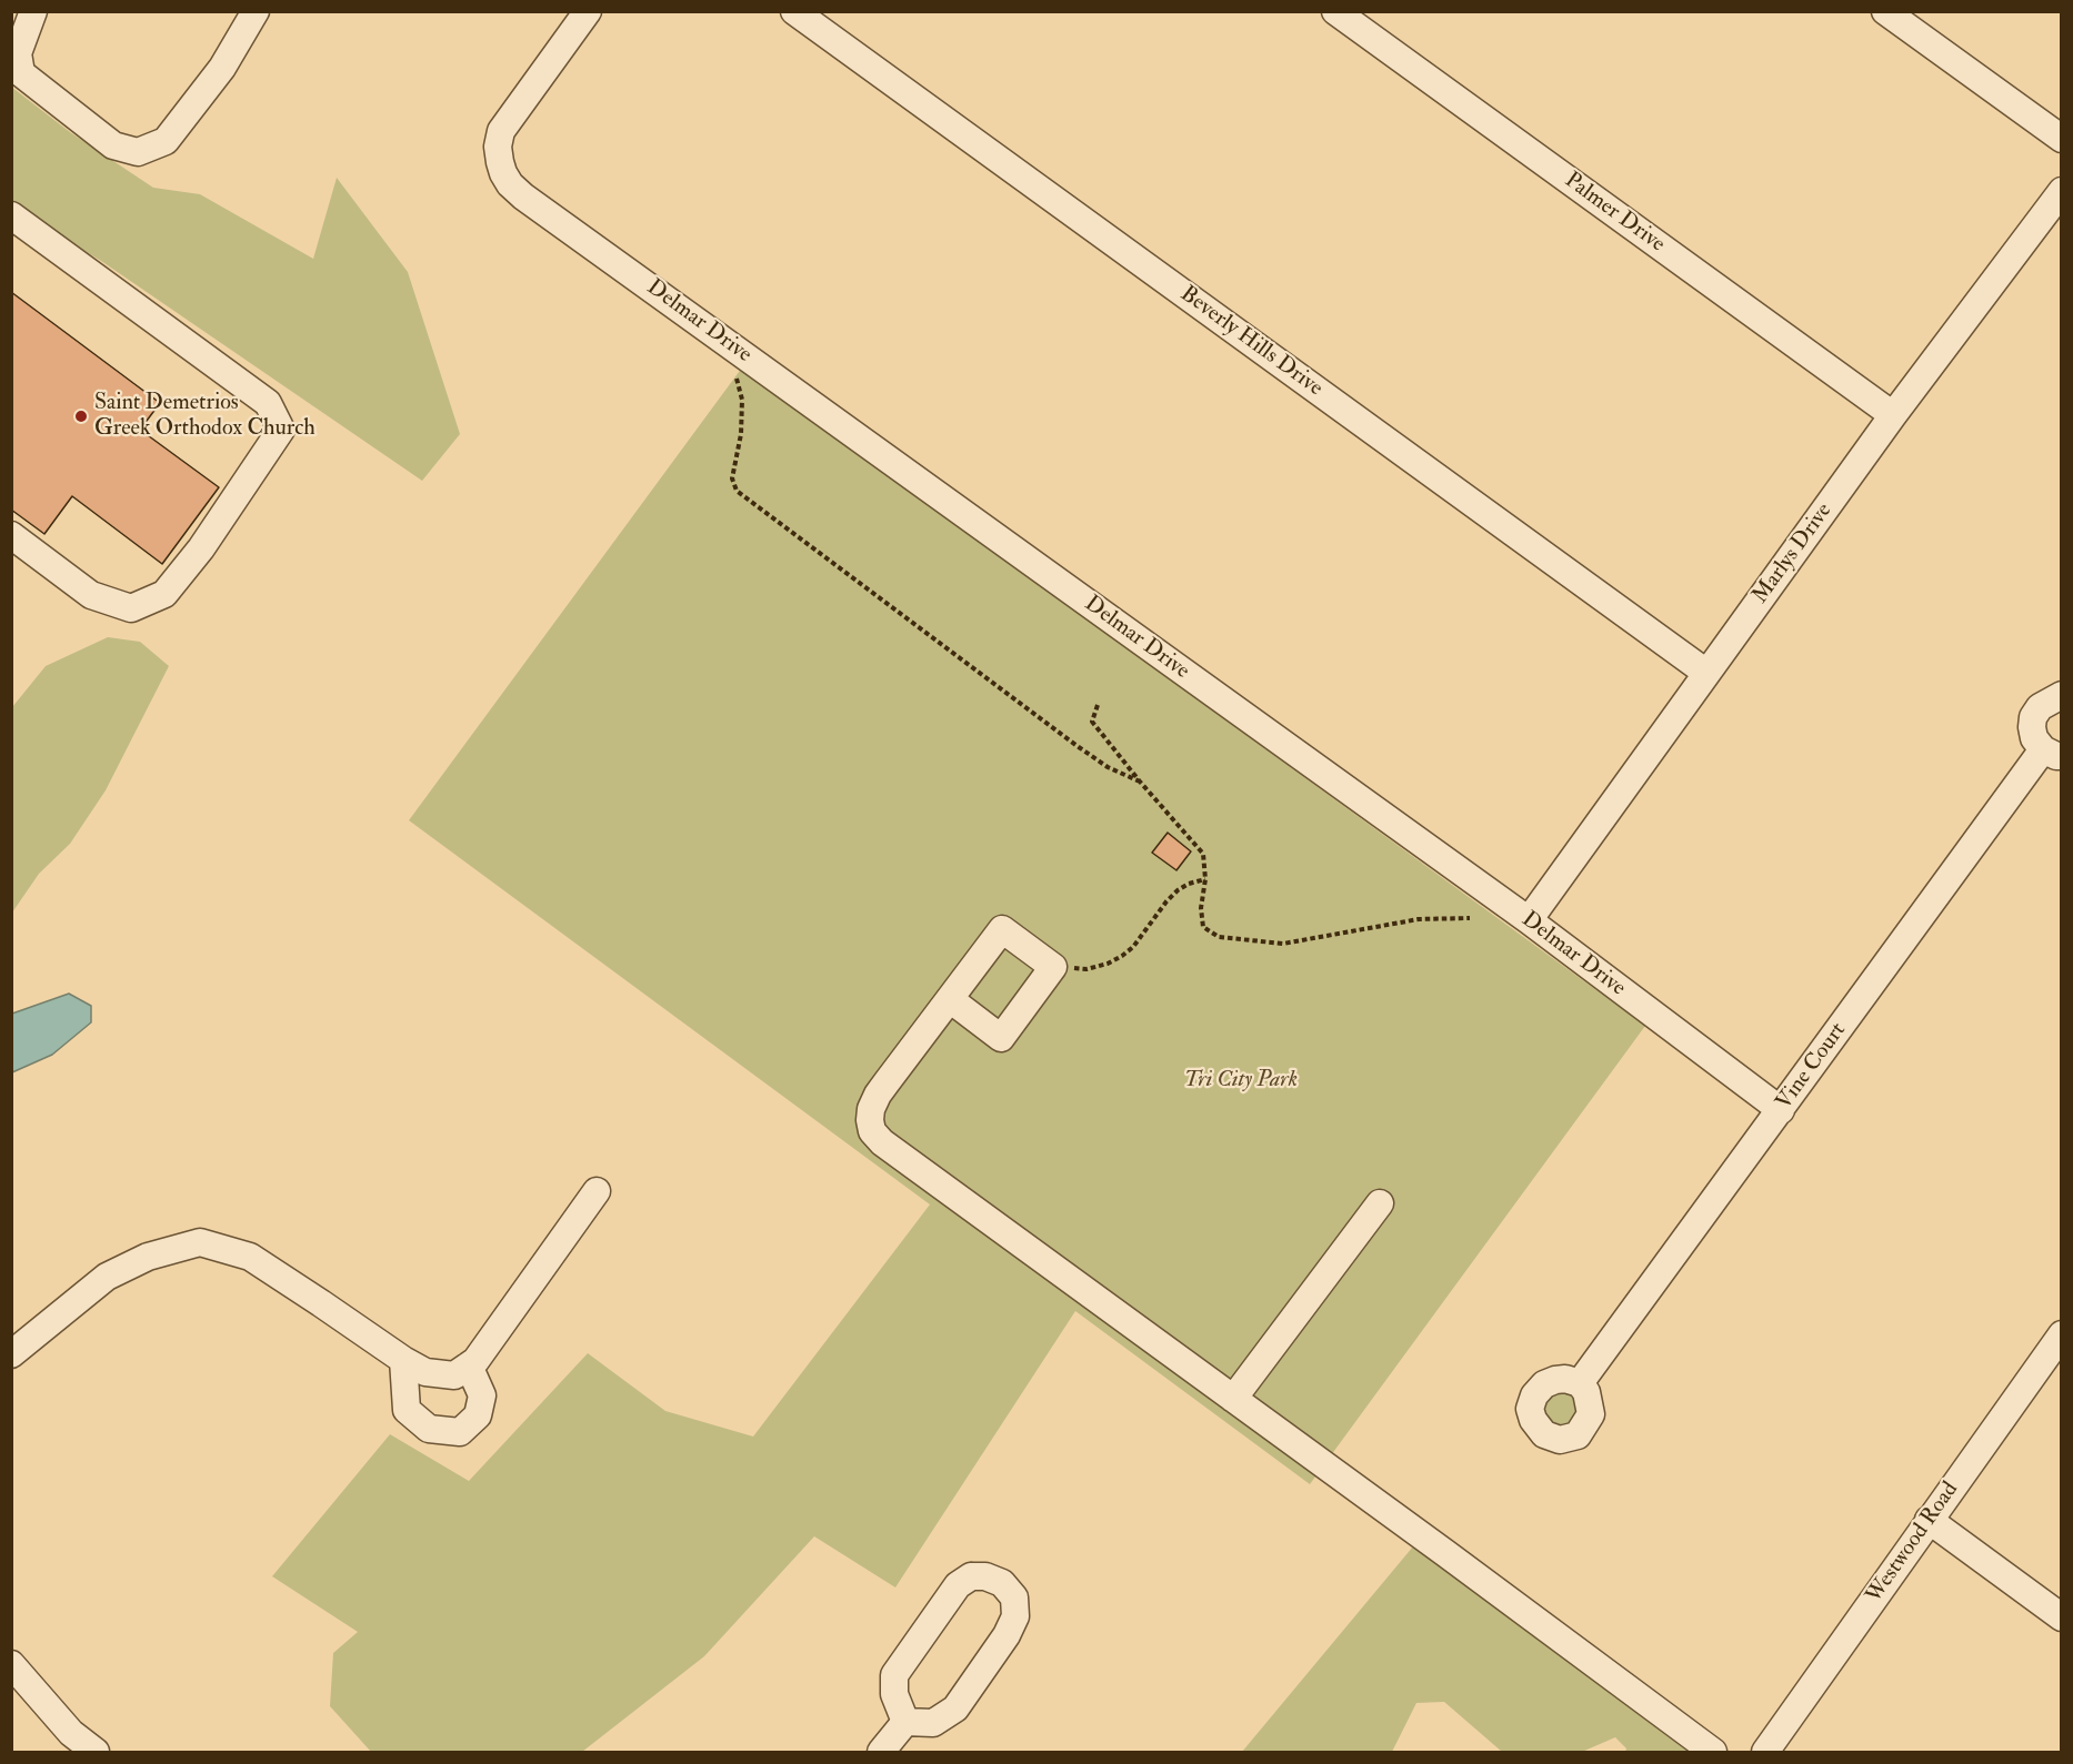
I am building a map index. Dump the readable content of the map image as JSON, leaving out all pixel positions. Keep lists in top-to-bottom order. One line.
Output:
{"streets":{"street":["Palmer Drive","Delmar Drive","Beverly Hills Drive","Marlys Drive","Vine Court","Westwood Road"]},"crossings":[["Palmer Drive","Marlys Drive"],["Delmar Drive","Marlys Drive"],["Delmar Drive","Vine Court"],["Beverly Hills Drive","Marlys Drive"]],"parks":["Tri City Park"],"places":["Saint Demetrios Greek Orthodox Church"]}
